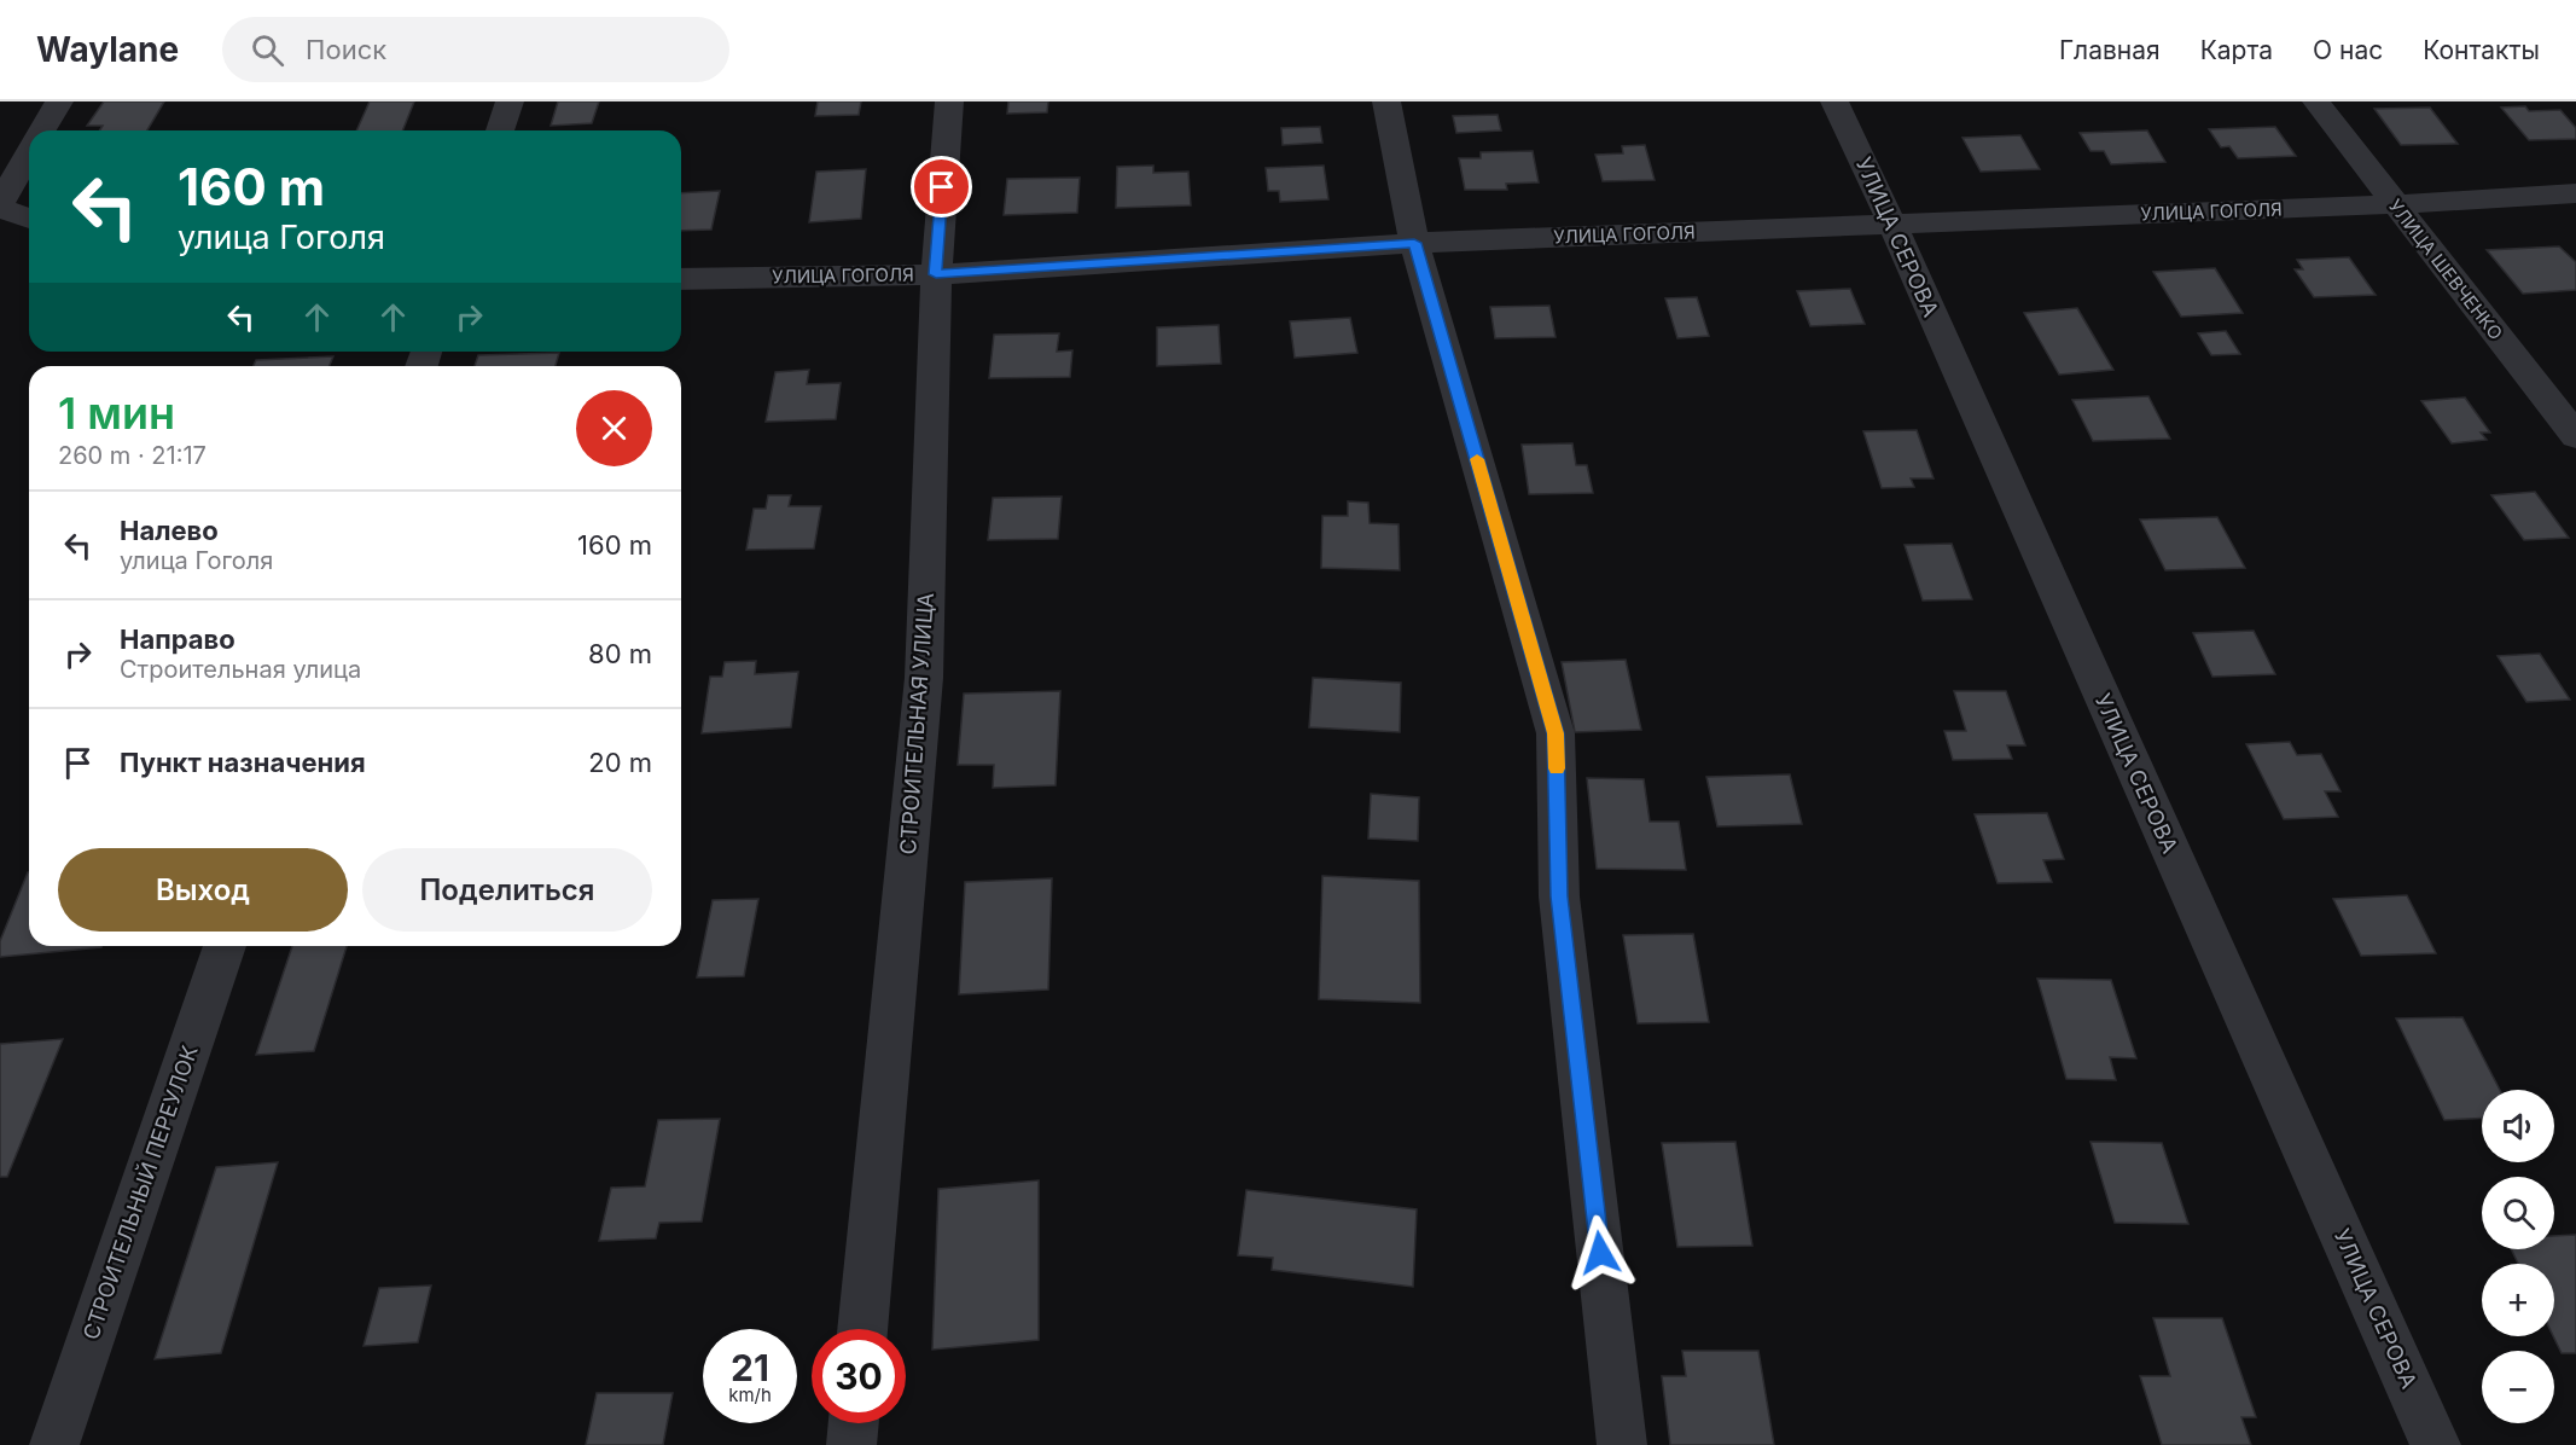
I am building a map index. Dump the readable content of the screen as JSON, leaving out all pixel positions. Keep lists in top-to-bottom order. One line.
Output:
{"streets":{"street":["УЛИЦА ГОГОЛЯ","УЛИЦА СЕРОВА","УЛИЦА ШЕВЧЕНКО","СТРОИТЕЛЬНАЯ УЛИЦА","СТРОИТЕЛЬНЫЙ ПЕРЕУЛОК"]},"crossings":[["УЛИЦА ГОГОЛЯ","УЛИЦА СЕРОВА"],["УЛИЦА ГОГОЛЯ","УЛИЦА ШЕВЧЕНКО"],["УЛИЦА ГОГОЛЯ","СТРОИТЕЛЬНАЯ УЛИЦА"]],"page":{"header":"Waylane","search":"Поиск","nav":["Главная","Карта","О нас","Контакты"],"turn":["160 m","улица Гоголя"],"heading":["1 мин","260 m · 21:17"],"list":[{"name":"Налево","note":"улица Гоголя","value":"160 m"},{"name":"Направо","note":"Строительная улица","value":"80 m"},{"name":"Пункт назначения","value":"20 m"}],"buttons":["Выход","Поделиться"],"map_buttons":["+","−"],"speed":"21 km/h","limit":"30"}}
